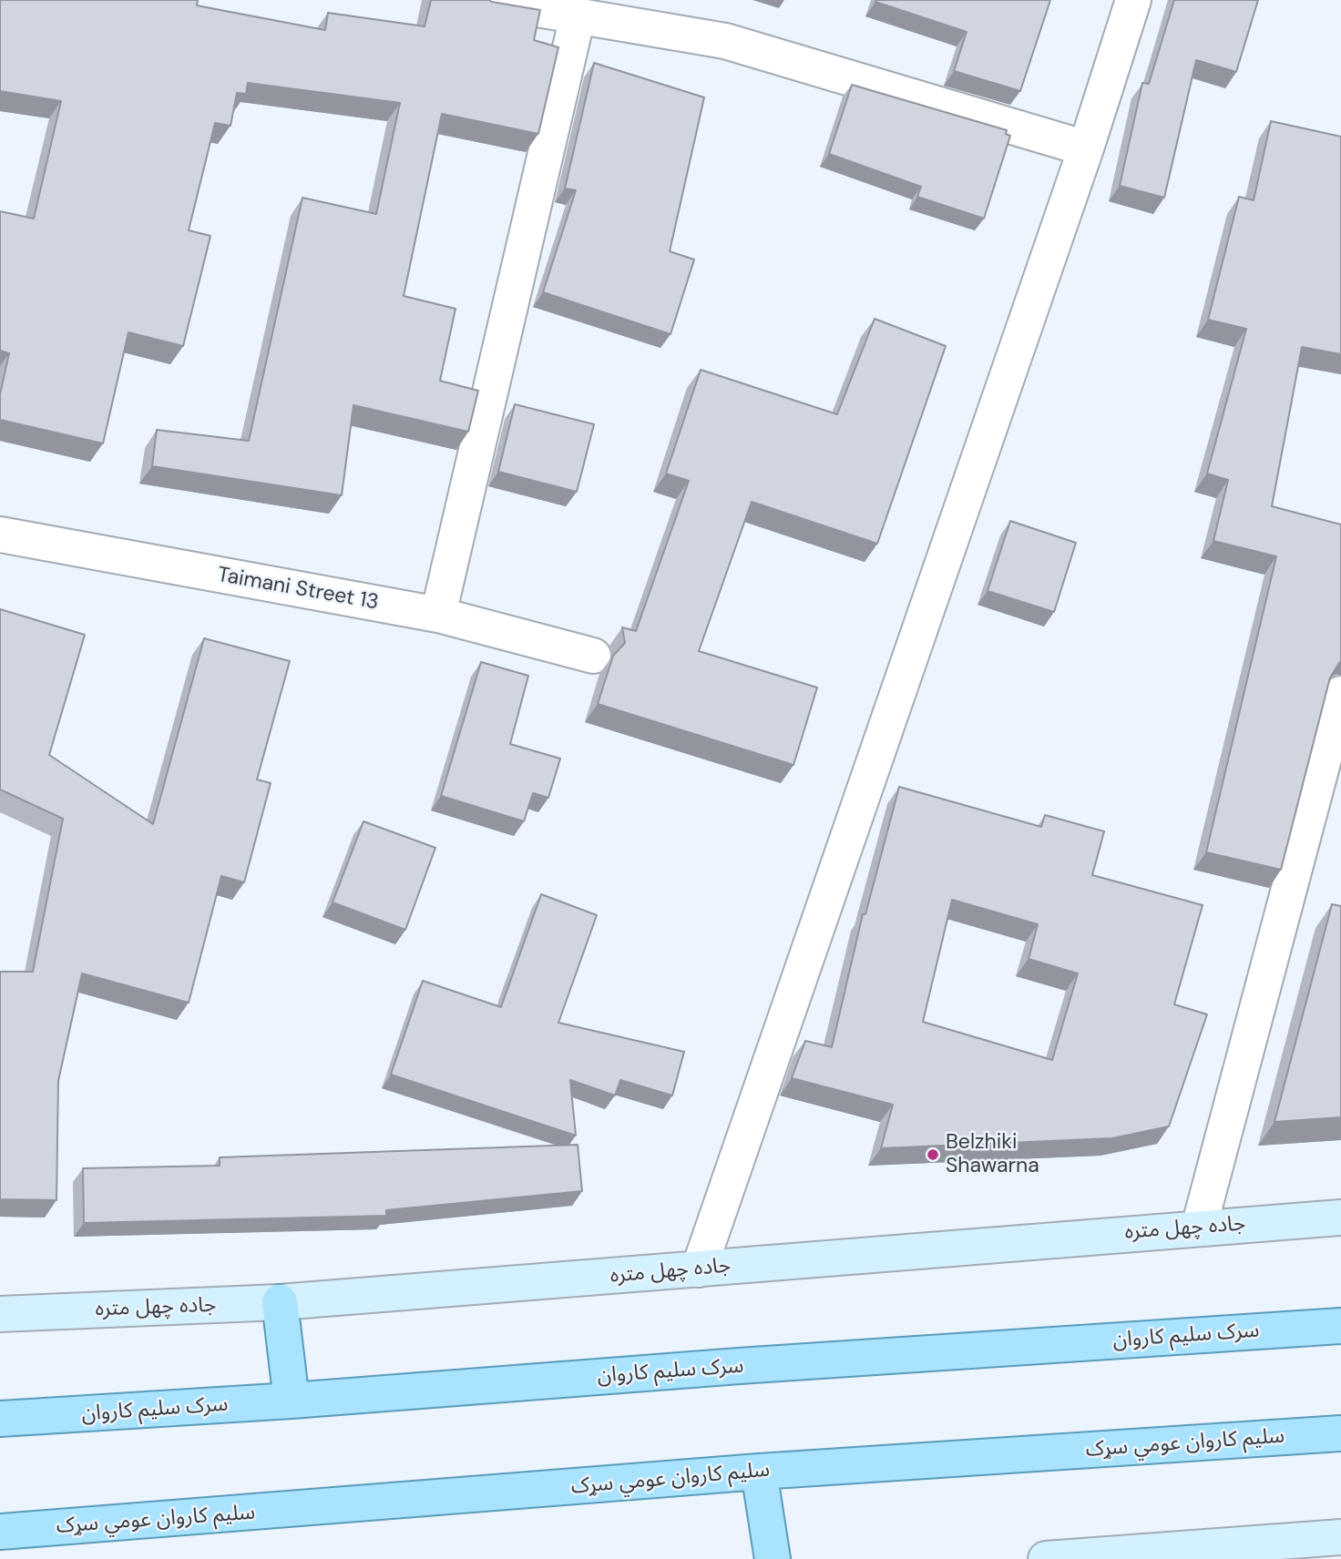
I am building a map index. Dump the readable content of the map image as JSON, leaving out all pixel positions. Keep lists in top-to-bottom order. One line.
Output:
{"streets":{"main road":["سرک سلیم کاروان","سلیم کاروان عومي سړک"],"street":["Taimani Street 13","جاده چهل متره"]},"places":["Belzhiki Shawarna"]}
